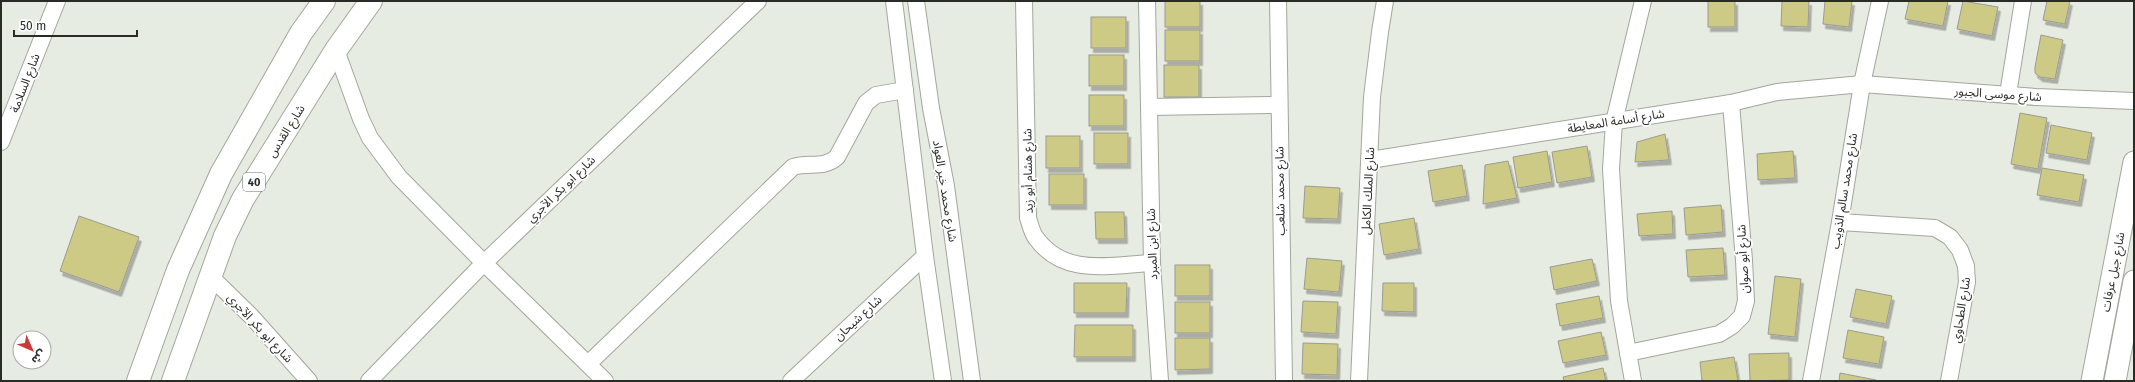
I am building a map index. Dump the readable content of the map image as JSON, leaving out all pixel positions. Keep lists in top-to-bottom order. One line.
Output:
{"streets":{"highway":["شارع القدس","40"],"main road":["شارع جبل عرفات"],"street":["شارع السلامة","شارع موسى الجبور","شارع أسامة المعايطة","شارع هشام أبو زيد","شارع ابو بكر الآجري","شارع محمد خير العواد","شارع محمد شلعب","شارع الملك الكامل","شارع محمد سالم الذويب","شارع ابن المبرد","شارع أبو صوان","شارع الطحاوي","شارع شيحان"]},"crossings":[["شارع موسى الجبور","شارع أسامة المعايطة"],["شارع موسى الجبور","شارع محمد سالم الذويب"],["شارع أسامة المعايطة","شارع الملك الكامل"],["شارع أسامة المعايطة","شارع محمد سالم الذويب"],["شارع أسامة المعايطة","شارع أبو صوان"],["شارع القدس","شارع ابو بكر الآجري"],["شارع هشام أبو زيد","شارع ابن المبرد"],["شارع محمد سالم الذويب","شارع الطحاوي"]],"scale_bar":"50 m","north":"bottom right"}
